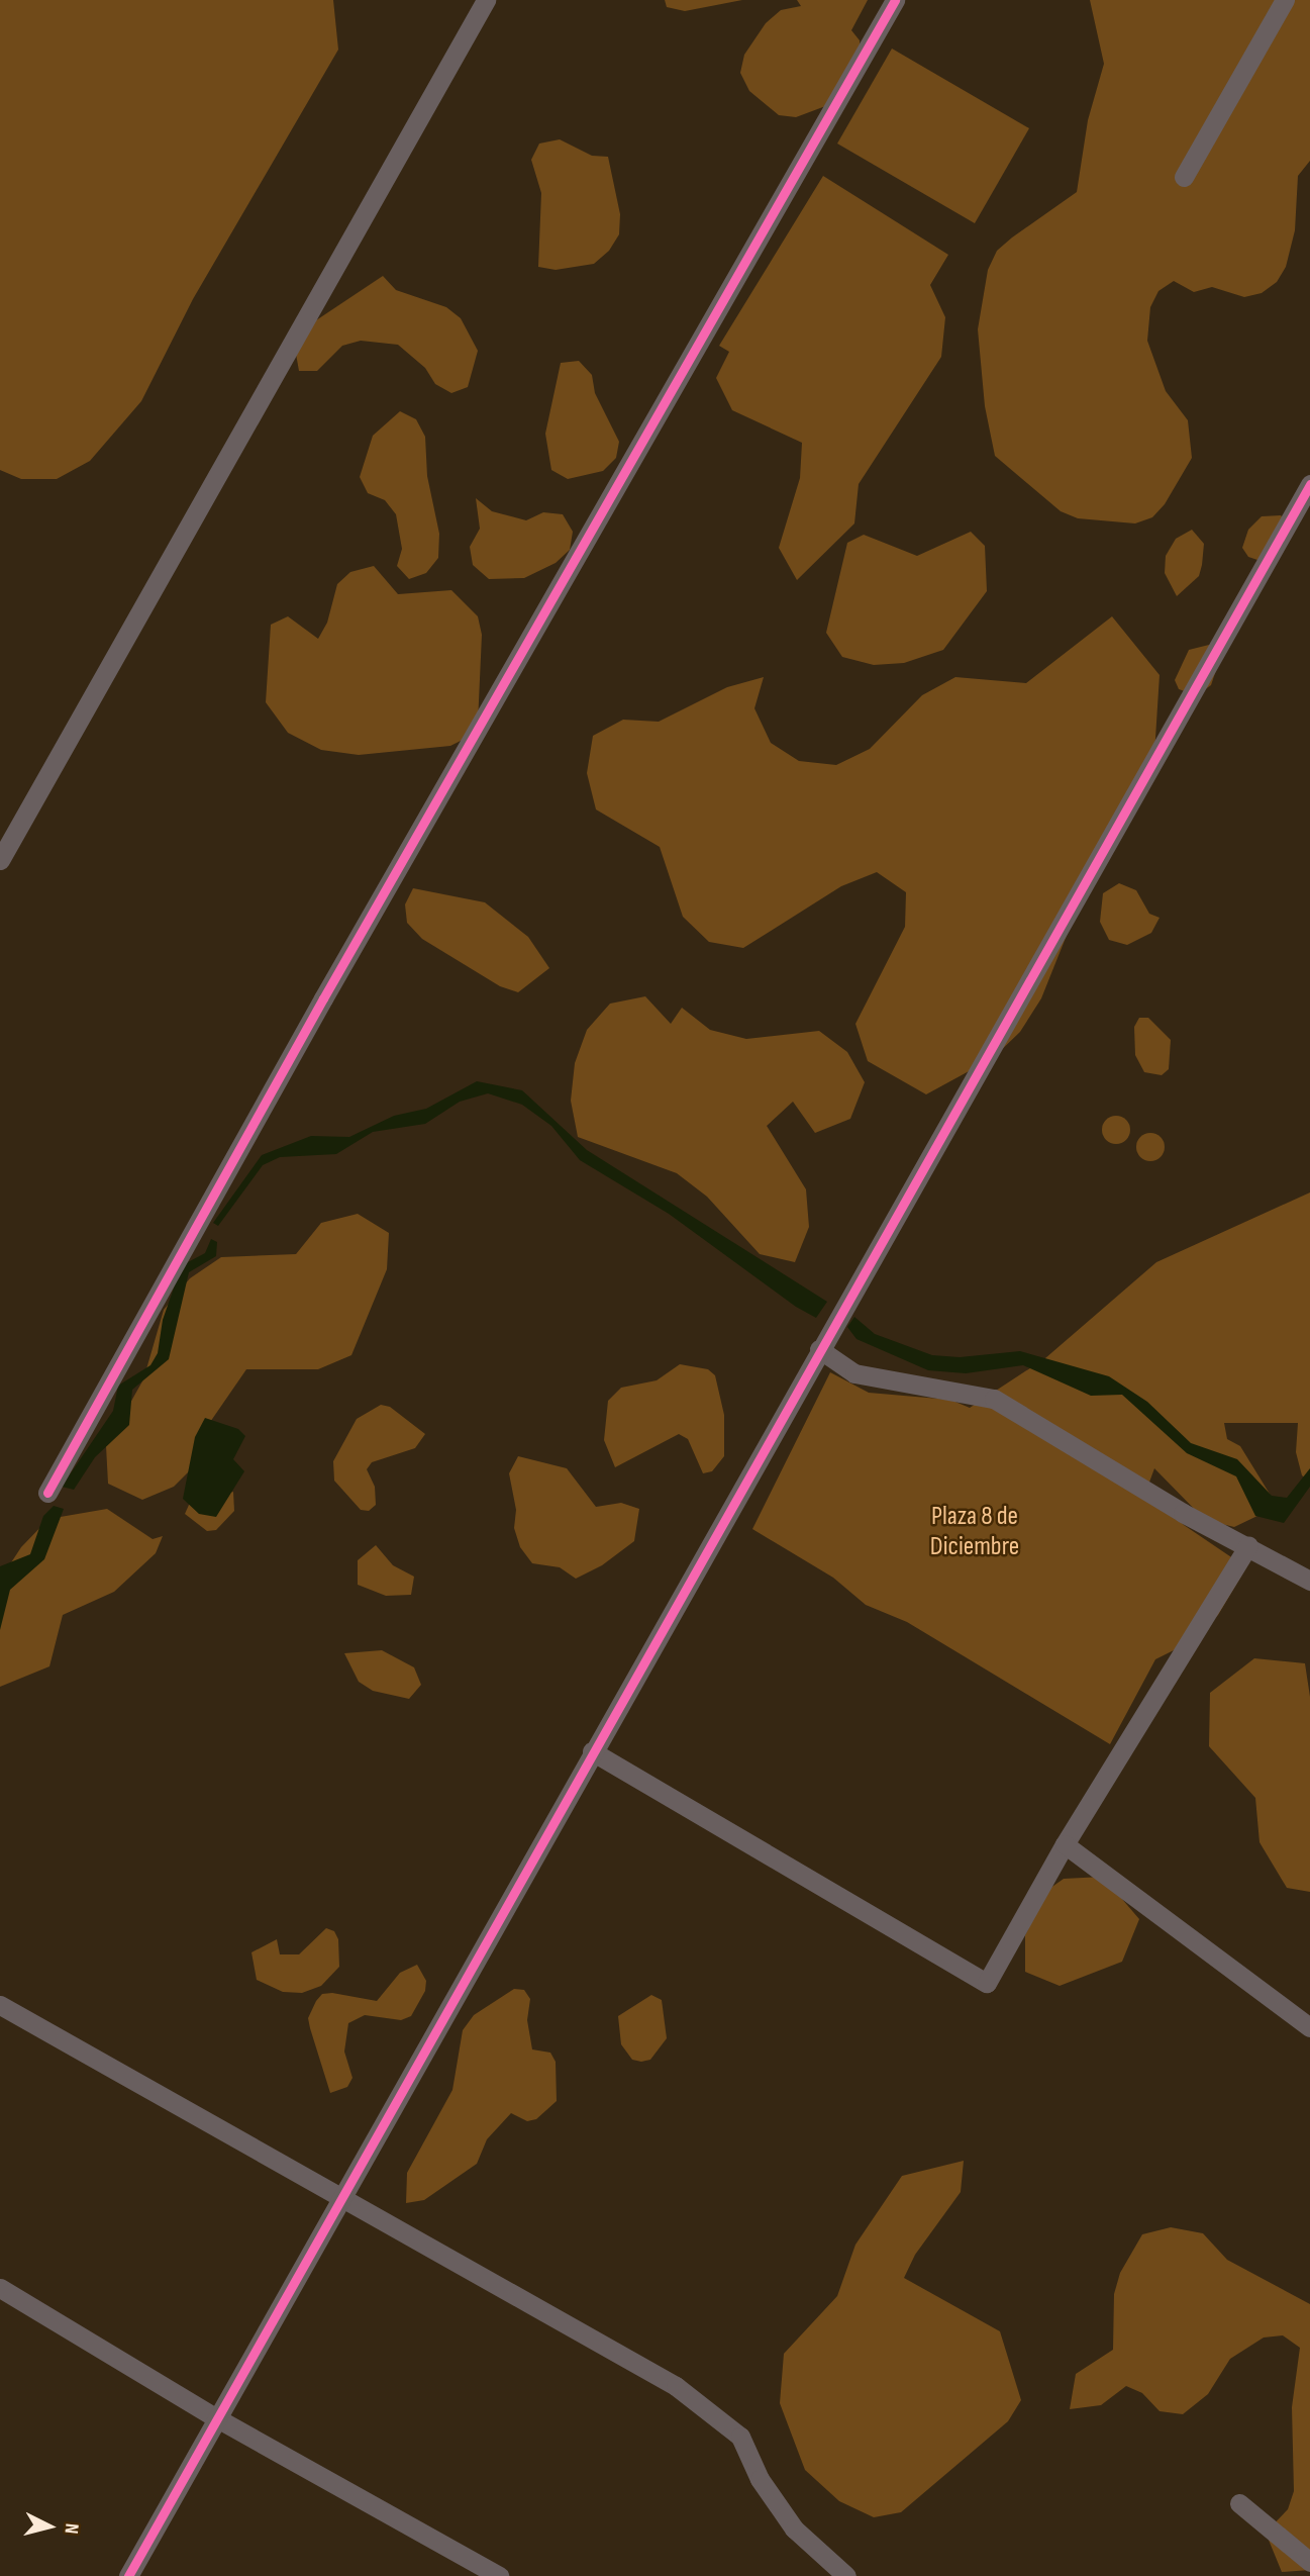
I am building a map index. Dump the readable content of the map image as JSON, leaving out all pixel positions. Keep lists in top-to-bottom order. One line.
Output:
{"parks":["Plaza 8 de Diciembre"],"north":"right"}
